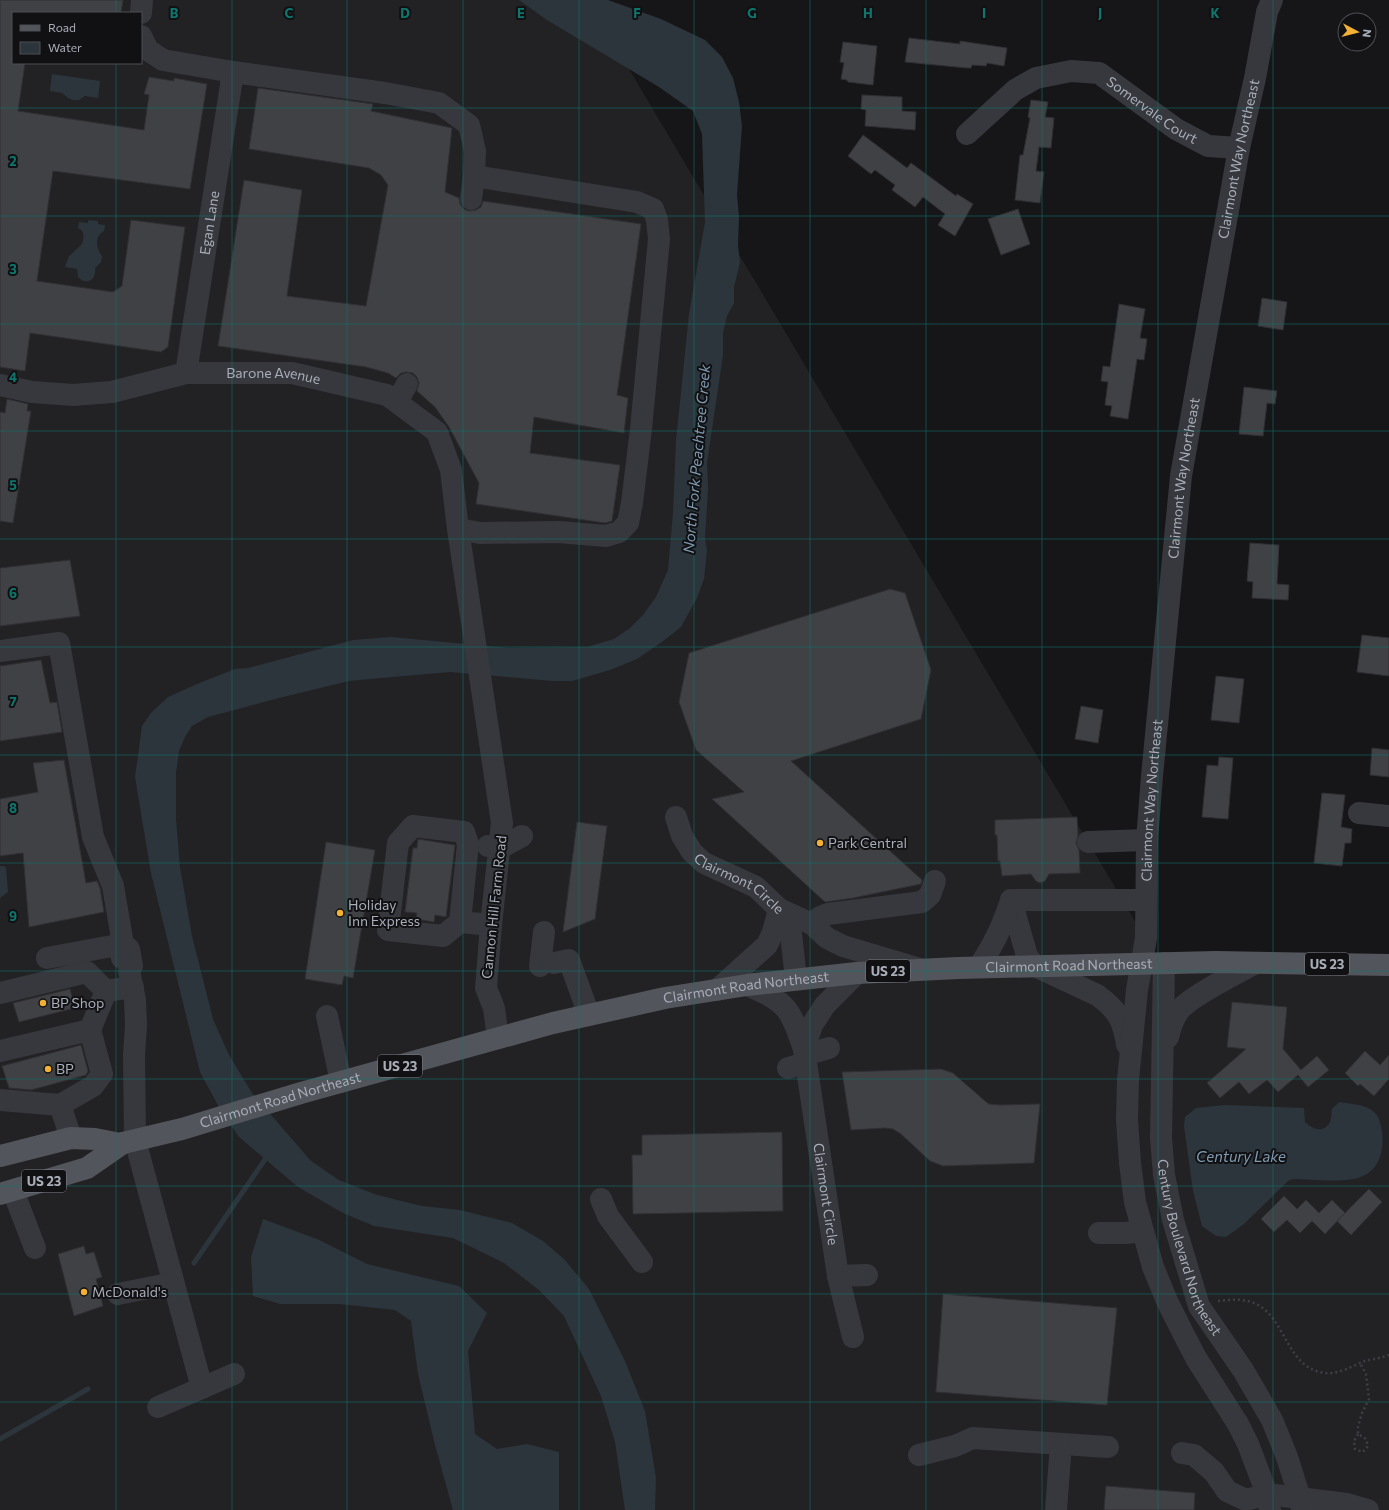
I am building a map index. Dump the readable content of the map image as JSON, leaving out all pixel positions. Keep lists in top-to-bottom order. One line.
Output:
{"streets":{"main road":["US 23","Clairmont Road Northeast"],"street":["Somervale Court","Clairmont Way Northeast","Egan Lane","Barone Avenue","Clairmont Circle","Cannon Hill Farm Road","Century Boulevard Northeast"]},"crossings":[["Somervale Court","Clairmont Way Northeast"],["Clairmont Way Northeast","Clairmont Road Northeast"],["Egan Lane","Barone Avenue"],["Barone Avenue","Cannon Hill Farm Road"],["Clairmont Circle","Clairmont Road Northeast"],["Cannon Hill Farm Road","Clairmont Road Northeast"],["Clairmont Road Northeast","Century Boulevard Northeast"]],"water":["North Fork Peachtree Creek","Century Lake"],"places":["Park Central","Holiday Inn Express","BP Shop","BP","McDonald's"],"legend":["Road","Water"],"north":"right","grid":{"columns":["B","C","D","E","F","G","H","I","J","K"],"rows":["2","3","4","5","6","7","8","9"]}}
